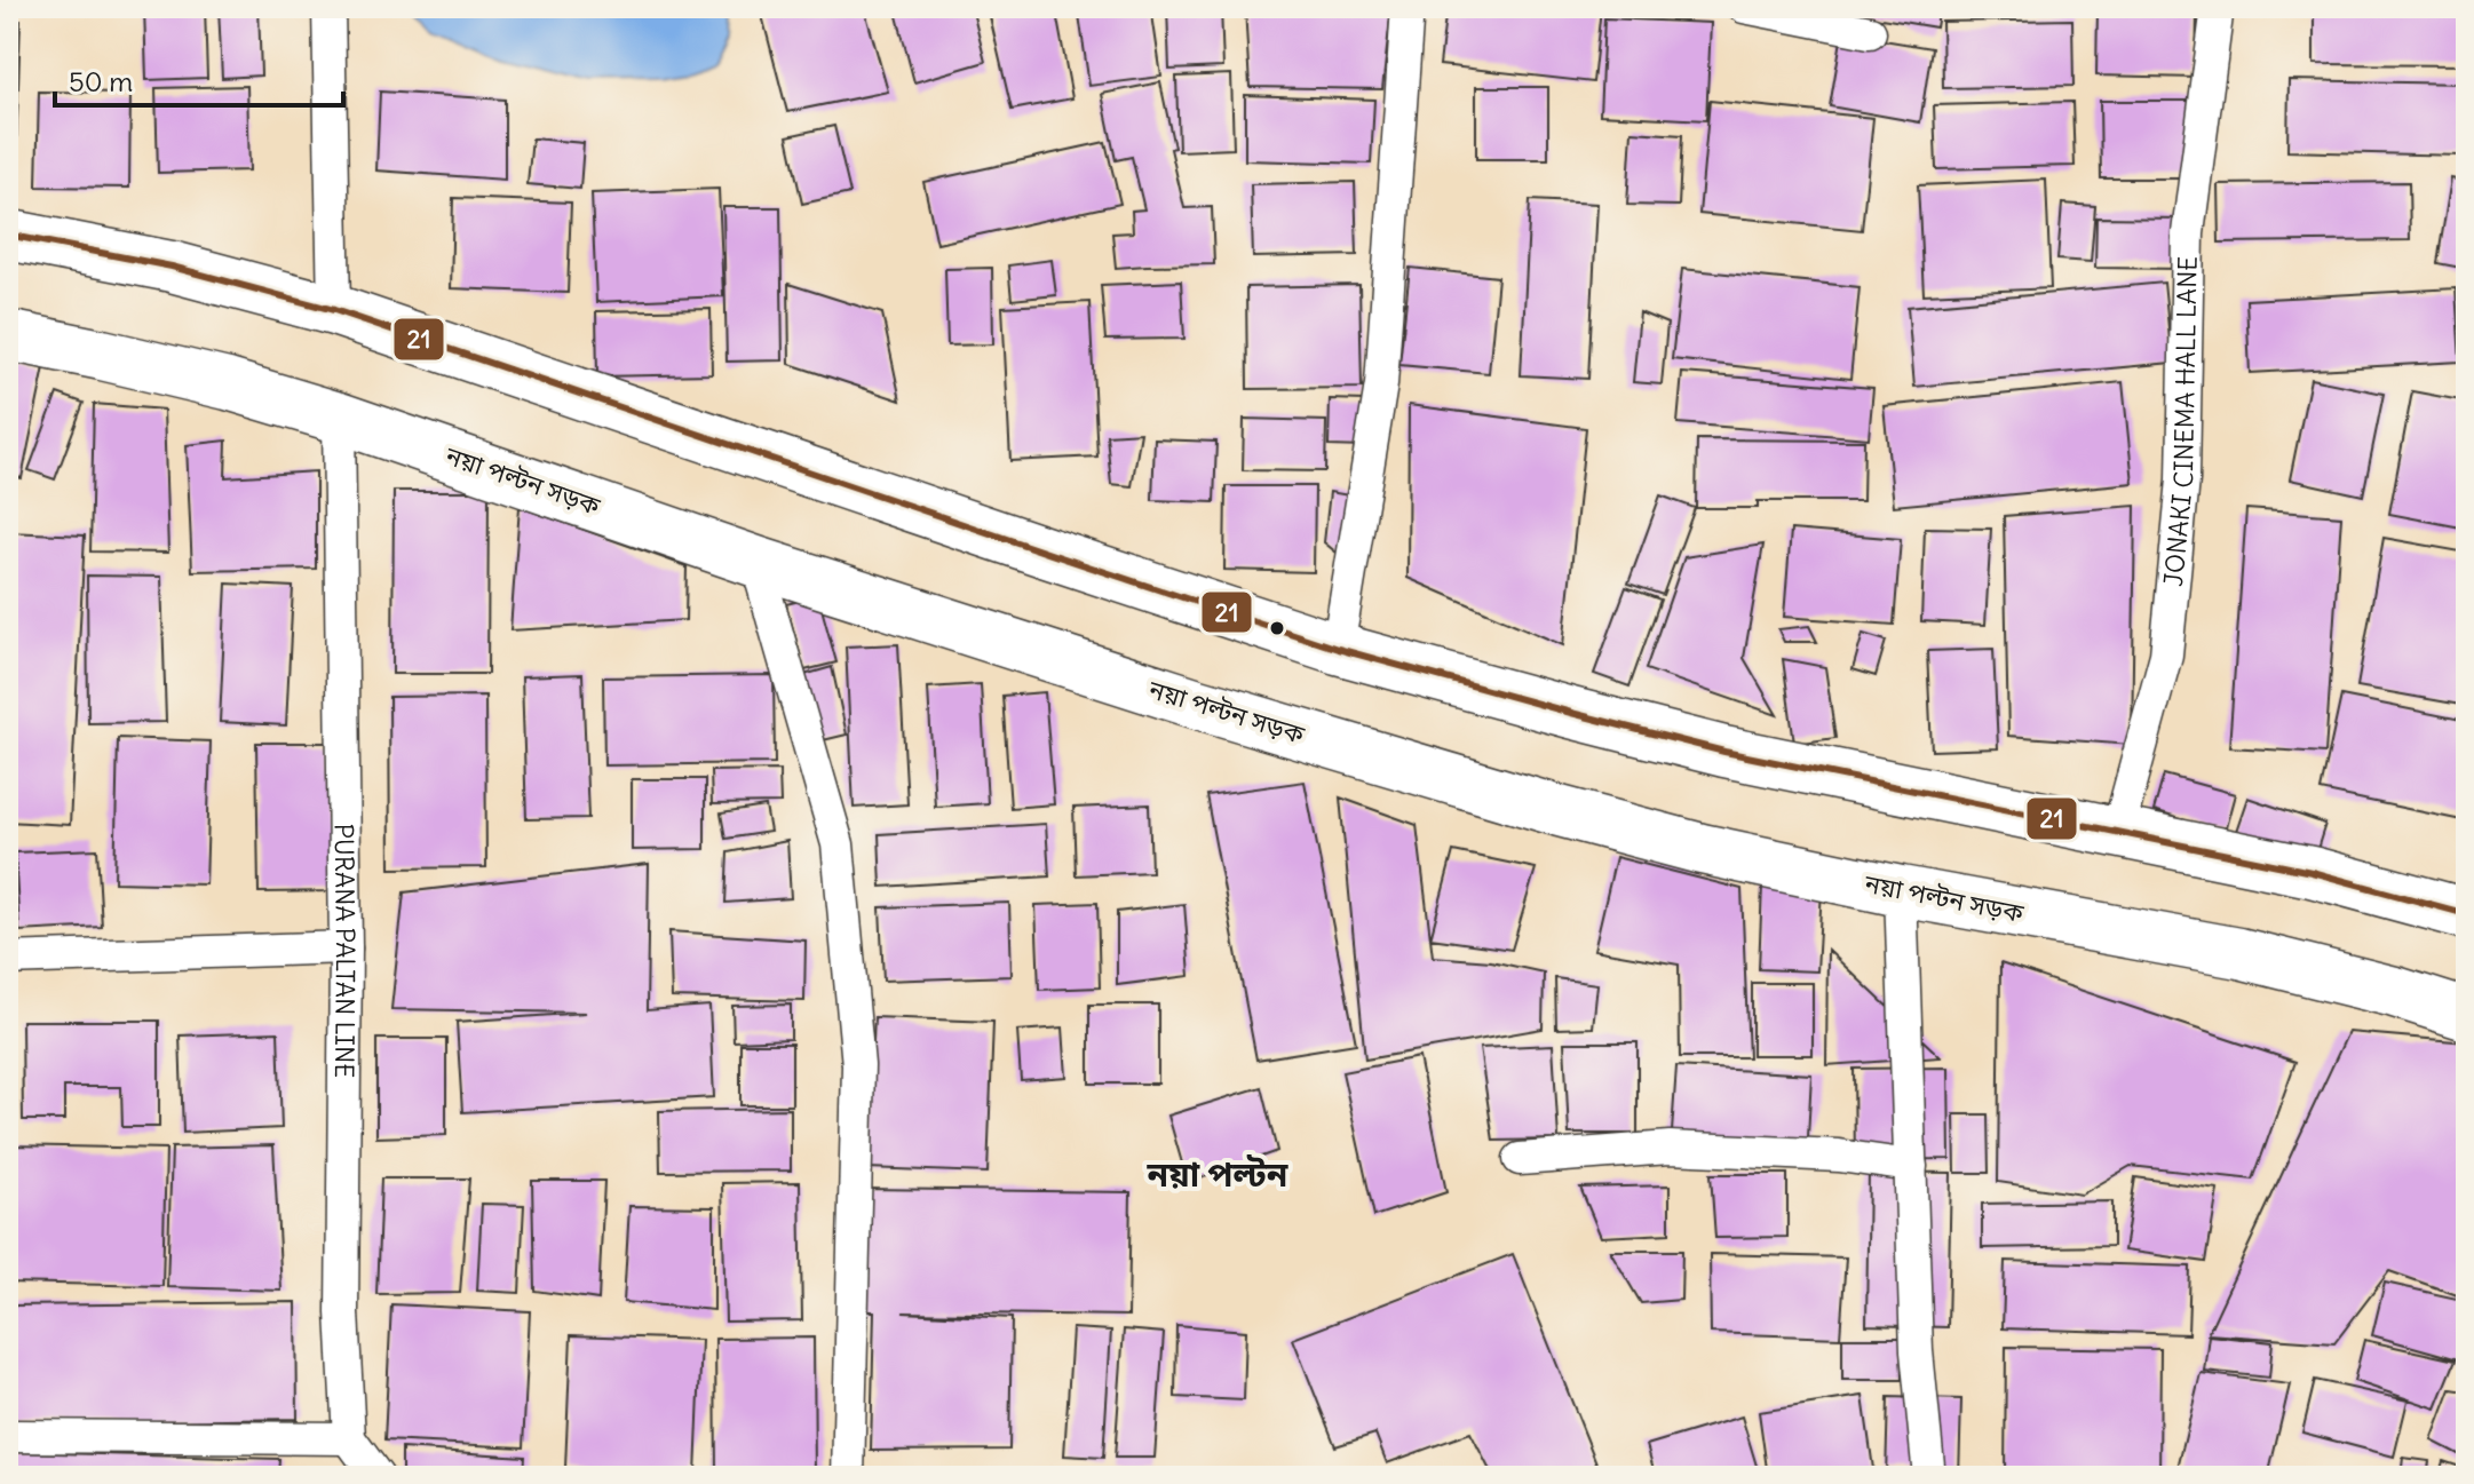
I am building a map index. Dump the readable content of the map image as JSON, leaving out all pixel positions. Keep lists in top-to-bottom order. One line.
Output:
{"streets":{"main road":["নয়া পল্টন সড়ক"],"street":["JONAKI CINEMA HALL LANE","PURANA PALTAN LINE"]},"crossings":[["নয়া পল্টন সড়ক","PURANA PALTAN LINE"]],"districts":["নয়া পল্টন"],"lines":["transit line 21"],"scale_bar":"50 m"}
